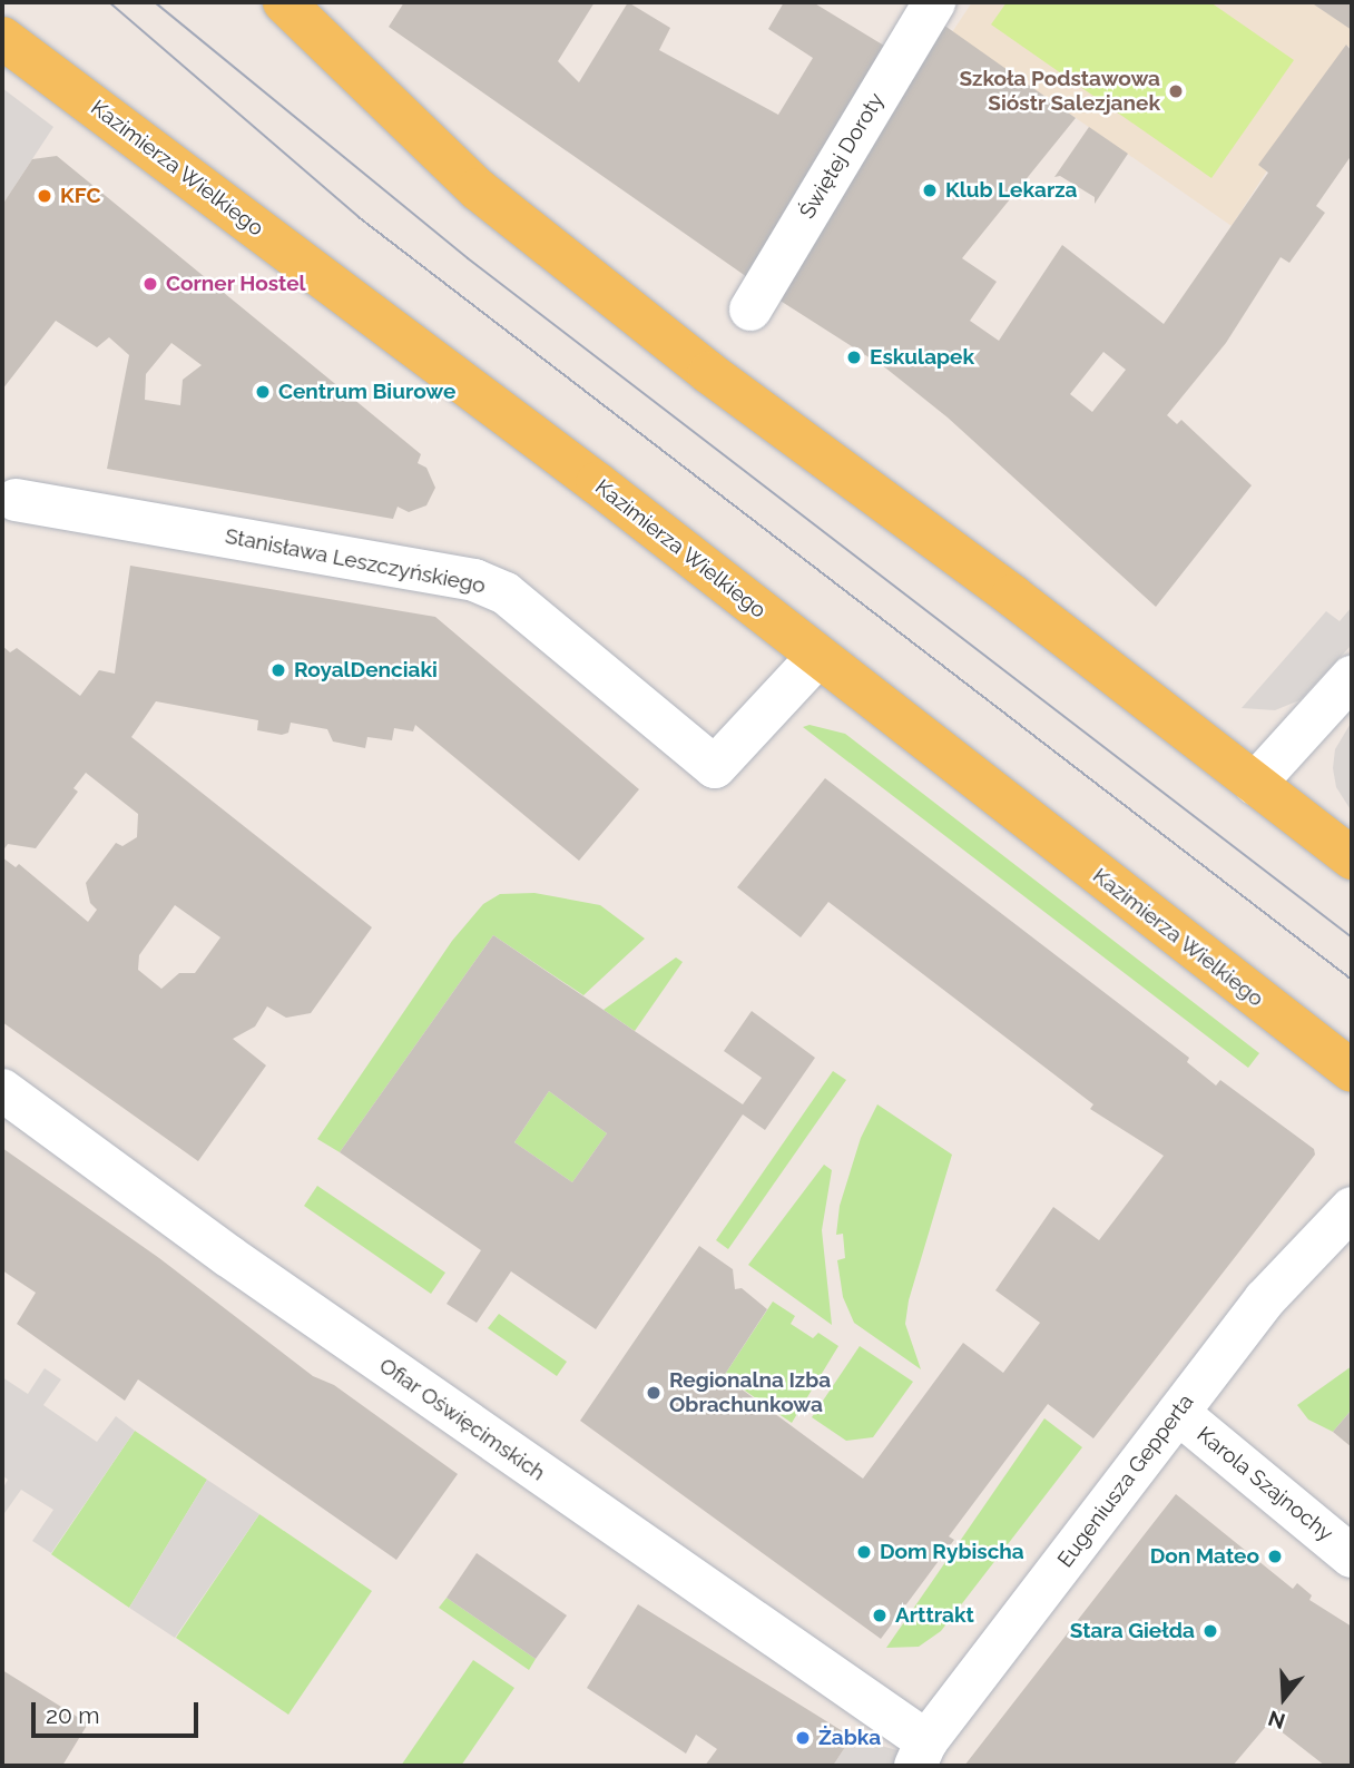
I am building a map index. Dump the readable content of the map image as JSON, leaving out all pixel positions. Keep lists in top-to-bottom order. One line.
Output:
{"streets":{"main road":["Kazimierza Wielkiego"],"street":["Świętej Doroty","Stanisława Leszczyńskiego","Ofiar Oświęcimskich","Eugeniusza Gepperta","Karola Szajnochy"]},"crossings":[["Kazimierza Wielkiego","Stanisława Leszczyńskiego"],["Ofiar Oświęcimskich","Eugeniusza Gepperta"],["Eugeniusza Gepperta","Karola Szajnochy"]],"places":["Szkoła Podstawowa Sióstr Salezjanek","Klub Lekarza","KFC","Corner Hostel","Eskulapek","Centrum Biurowe","RoyalDenciaki","Regionalna Izba Obrachunkowa","Dom Rybischa","Don Mateo","Arttrakt","Stara Giełda","Żabka"],"scale_bar":"20 m","north":"bottom"}
